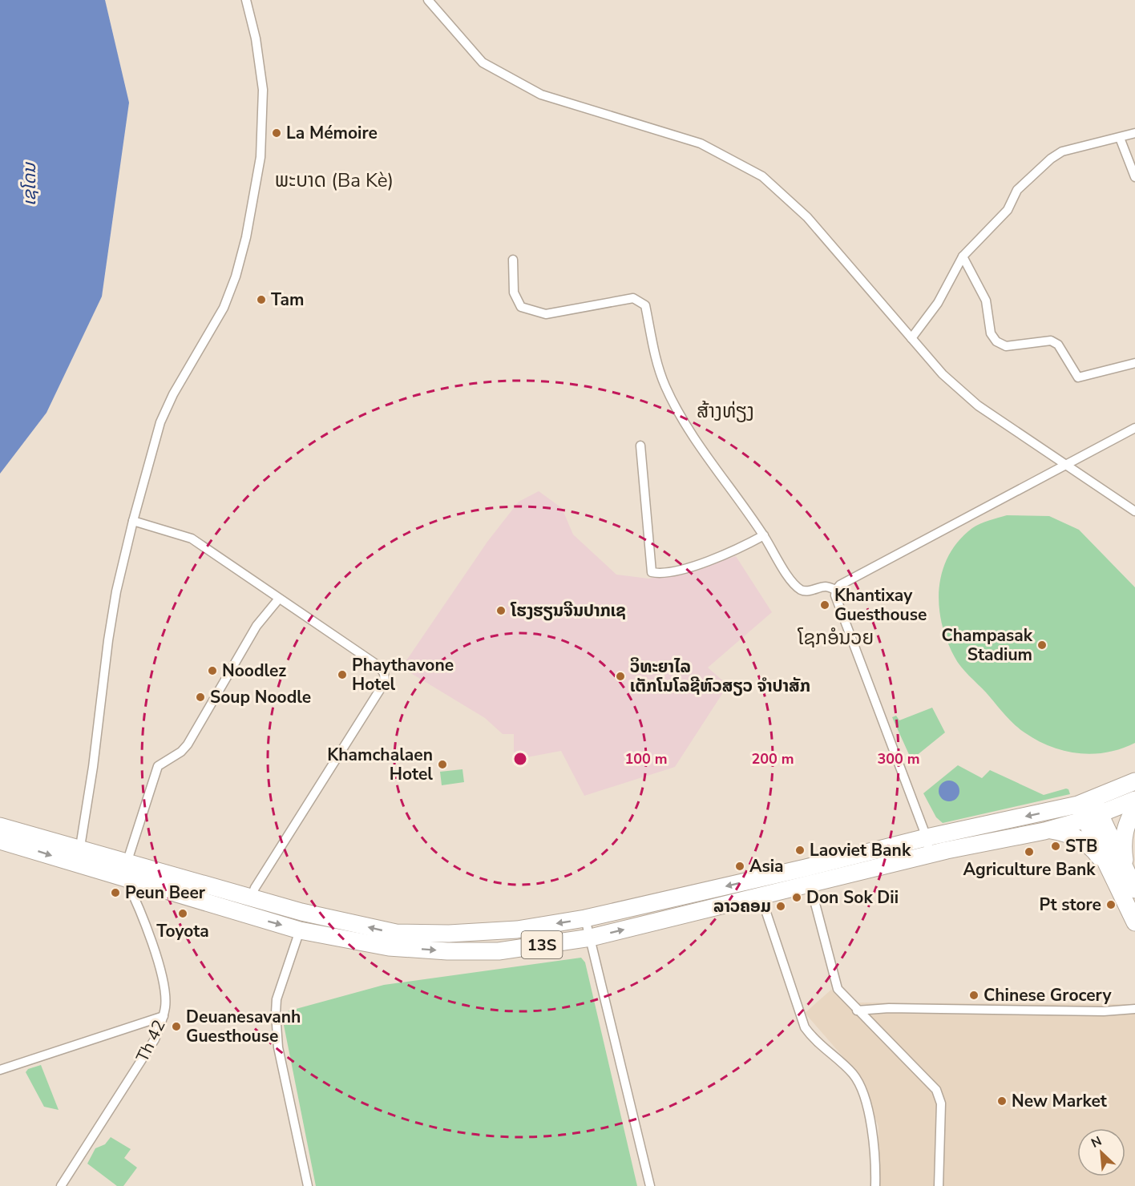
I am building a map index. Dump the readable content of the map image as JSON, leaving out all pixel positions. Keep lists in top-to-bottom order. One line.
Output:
{"streets":{"highway":["13S"],"street":["Th 42"]},"crossings":[["13S","Th 42"]],"districts":["ພະບາດ (Ba Kè)","ສ້າງທ່ຽງ","ໂຊກອໍນວຍ"],"water":["ເຊໂດນ"],"places":["La Mémoire","Tam","Khantixay Guesthouse","ໂຮງຮຽນຈີນປາກເຊ","Champasak Stadium","Noodlez","Phaythavone Hotel","ວິທະຍາໄລ ເຕັກໂນໂລຊີຫົວສຽວ ຈຳປາສັກ","Soup Noodle","Khamchalaen Hotel","STB","Laoviet Bank","Agriculture Bank","Asia","Peun Beer","Don Sok Dii","Pt store","ລາວຄອມ","Toyota","Chinese Grocery","Deuanesavanh Guesthouse","New Market"],"north":"top left","rings":["100 m","200 m","300 m"]}
